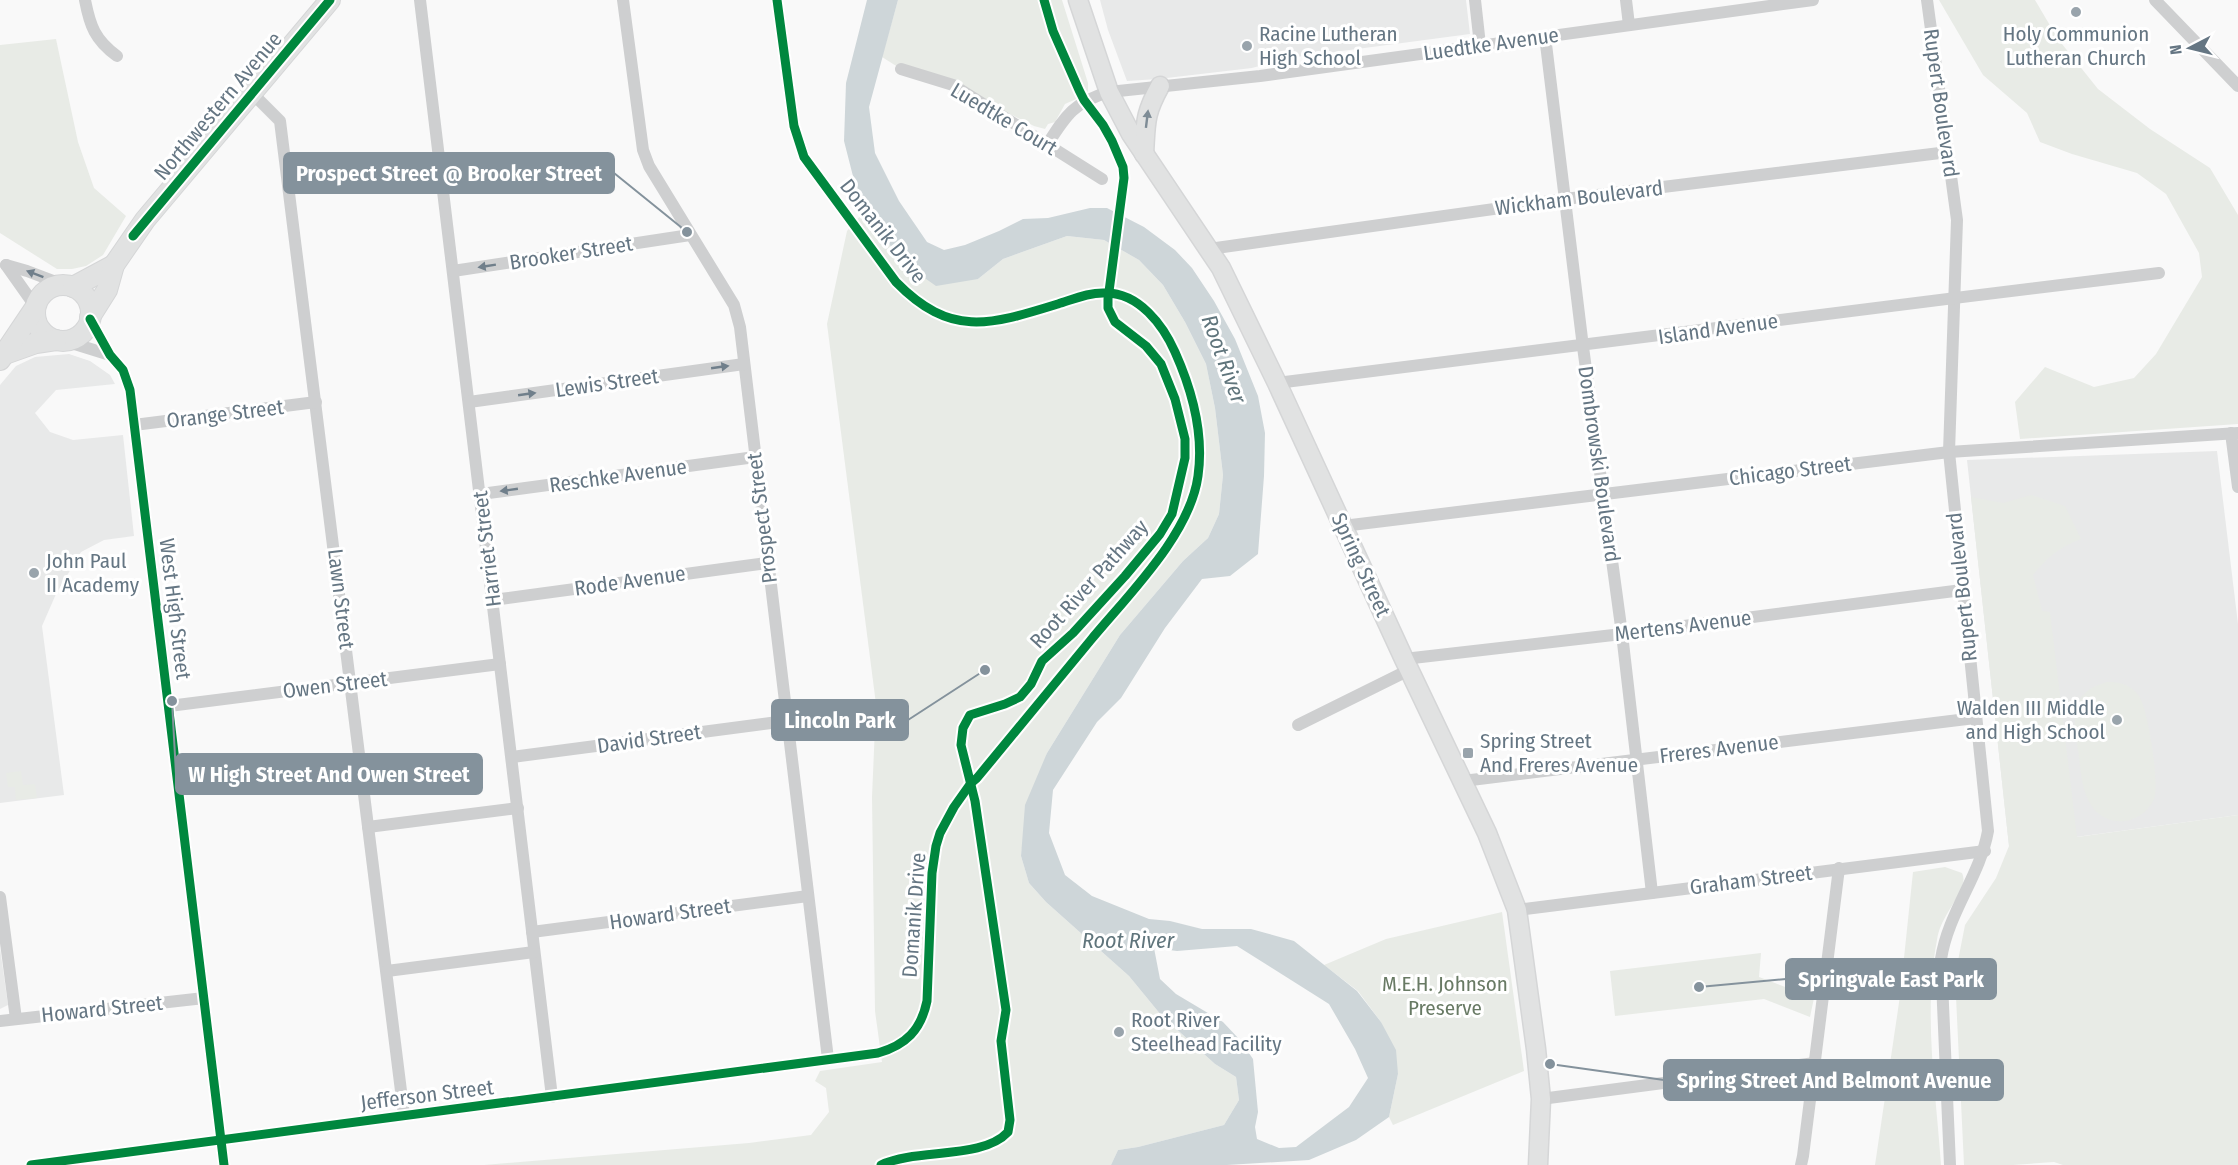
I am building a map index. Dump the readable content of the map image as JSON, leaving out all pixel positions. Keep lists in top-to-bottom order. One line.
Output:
{"streets":{"main road":["Northwestern Avenue","Spring Street"],"street":["Luedtke Avenue","Rupert Boulevard","Luedtke Court","Wickham Boulevard","Domanik Drive","Brooker Street","Island Avenue","Lewis Street","Orange Street","Dombrowski Boulevard","Chicago Street","Reschke Avenue","Prospect Street","Harriet Street","Rode Avenue","Lawn Street","West High Street","Mertens Avenue","Owen Street","David Street","Freres Avenue","Graham Street","Howard Street","Jefferson Street"],"cycle path":["Root River Pathway"]},"crossings":[["Luedtke Avenue","Luedtke Court"],["Luedtke Avenue","Dombrowski Boulevard"],["Luedtke Avenue","Spring Street"],["Rupert Boulevard","Wickham Boulevard"],["Rupert Boulevard","Island Avenue"],["Rupert Boulevard","Chicago Street"],["Rupert Boulevard","Mertens Avenue"],["Rupert Boulevard","Freres Avenue"],["Rupert Boulevard","Graham Street"],["Northwestern Avenue","Lawn Street"],["Northwestern Avenue","West High Street"],["Wickham Boulevard","Dombrowski Boulevard"],["Wickham Boulevard","Spring Street"],["Domanik Drive","Prospect Street"],["Domanik Drive","Jefferson Street"],["Brooker Street","Prospect Street"],["Brooker Street","Harriet Street"],["Island Avenue","Dombrowski Boulevard"],["Island Avenue","Spring Street"],["Lewis Street","Prospect Street"],["Lewis Street","Harriet Street"],["Orange Street","Lawn Street"],["Orange Street","West High Street"],["Dombrowski Boulevard","Chicago Street"],["Dombrowski Boulevard","Mertens Avenue"],["Dombrowski Boulevard","Freres Avenue"],["Dombrowski Boulevard","Graham Street"],["Chicago Street","Spring Street"],["Reschke Avenue","Prospect Street"],["Reschke Avenue","Harriet Street"],["Prospect Street","Rode Avenue"],["Prospect Street","David Street"],["Prospect Street","Howard Street"],["Prospect Street","Jefferson Street"],["Harriet Street","Rode Avenue"],["Harriet Street","Owen Street"],["Harriet Street","David Street"],["Harriet Street","Howard Street"],["Harriet Street","Jefferson Street"],["Spring Street","Mertens Avenue"],["Spring Street","Freres Avenue"],["Spring Street","Graham Street"],["Lawn Street","Owen Street"],["Lawn Street","Jefferson Street"],["West High Street","Owen Street"],["West High Street","Howard Street"],["West High Street","Jefferson Street"]],"one_way":["Brooker Street","Lewis Street","Reschke Avenue"],"water":["Root River"],"parks":["M.E.H. Johnson Preserve"],"places":{"other":["Holy Communion Lutheran Church","Racine Lutheran High School","Prospect Street @ Brooker Street","John Paul II Academy","Lincoln Park","W High Street And Owen Street","Walden III Middle and High School","Springvale East Park","Root River Steelhead Facility","Spring Street And Belmont Avenue"],"transit":["Spring Street And Freres Avenue"]},"north":"left"}
